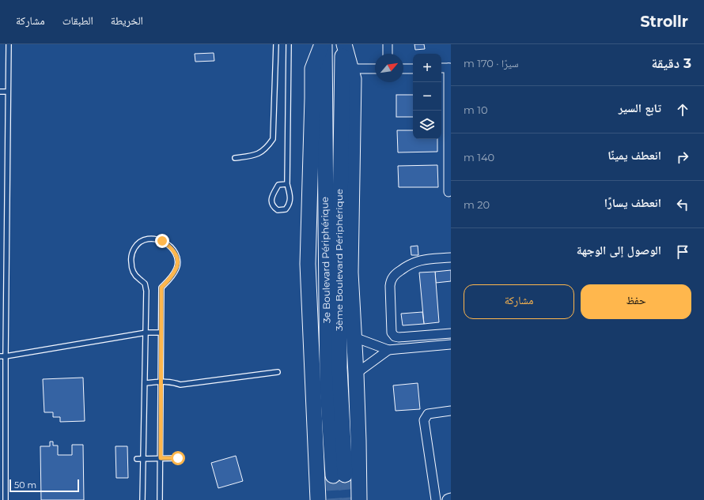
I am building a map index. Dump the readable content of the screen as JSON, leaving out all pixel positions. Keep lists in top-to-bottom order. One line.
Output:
{"streets":{"highway":["3e Boulevard Périphérique","3ème Boulevard Périphérique"]},"crossings":[["3e Boulevard Périphérique","3ème Boulevard Périphérique"]],"scale_bar":"50 m","north":"top right","page":{"header":"Strollr","nav":["الخريطة","الطبقات","مشاركة"],"heading":["3 دقيقة","سيرًا · 170 m"],"map_buttons":["+","−"],"list":[["تابع السير","10 m"],["انعطف يمينًا","140 m"],["انعطف يسارًا","20 m"],"الوصول إلى الوجهة"],"buttons":["حفظ","مشاركة"],"scale":"50 m"}}
